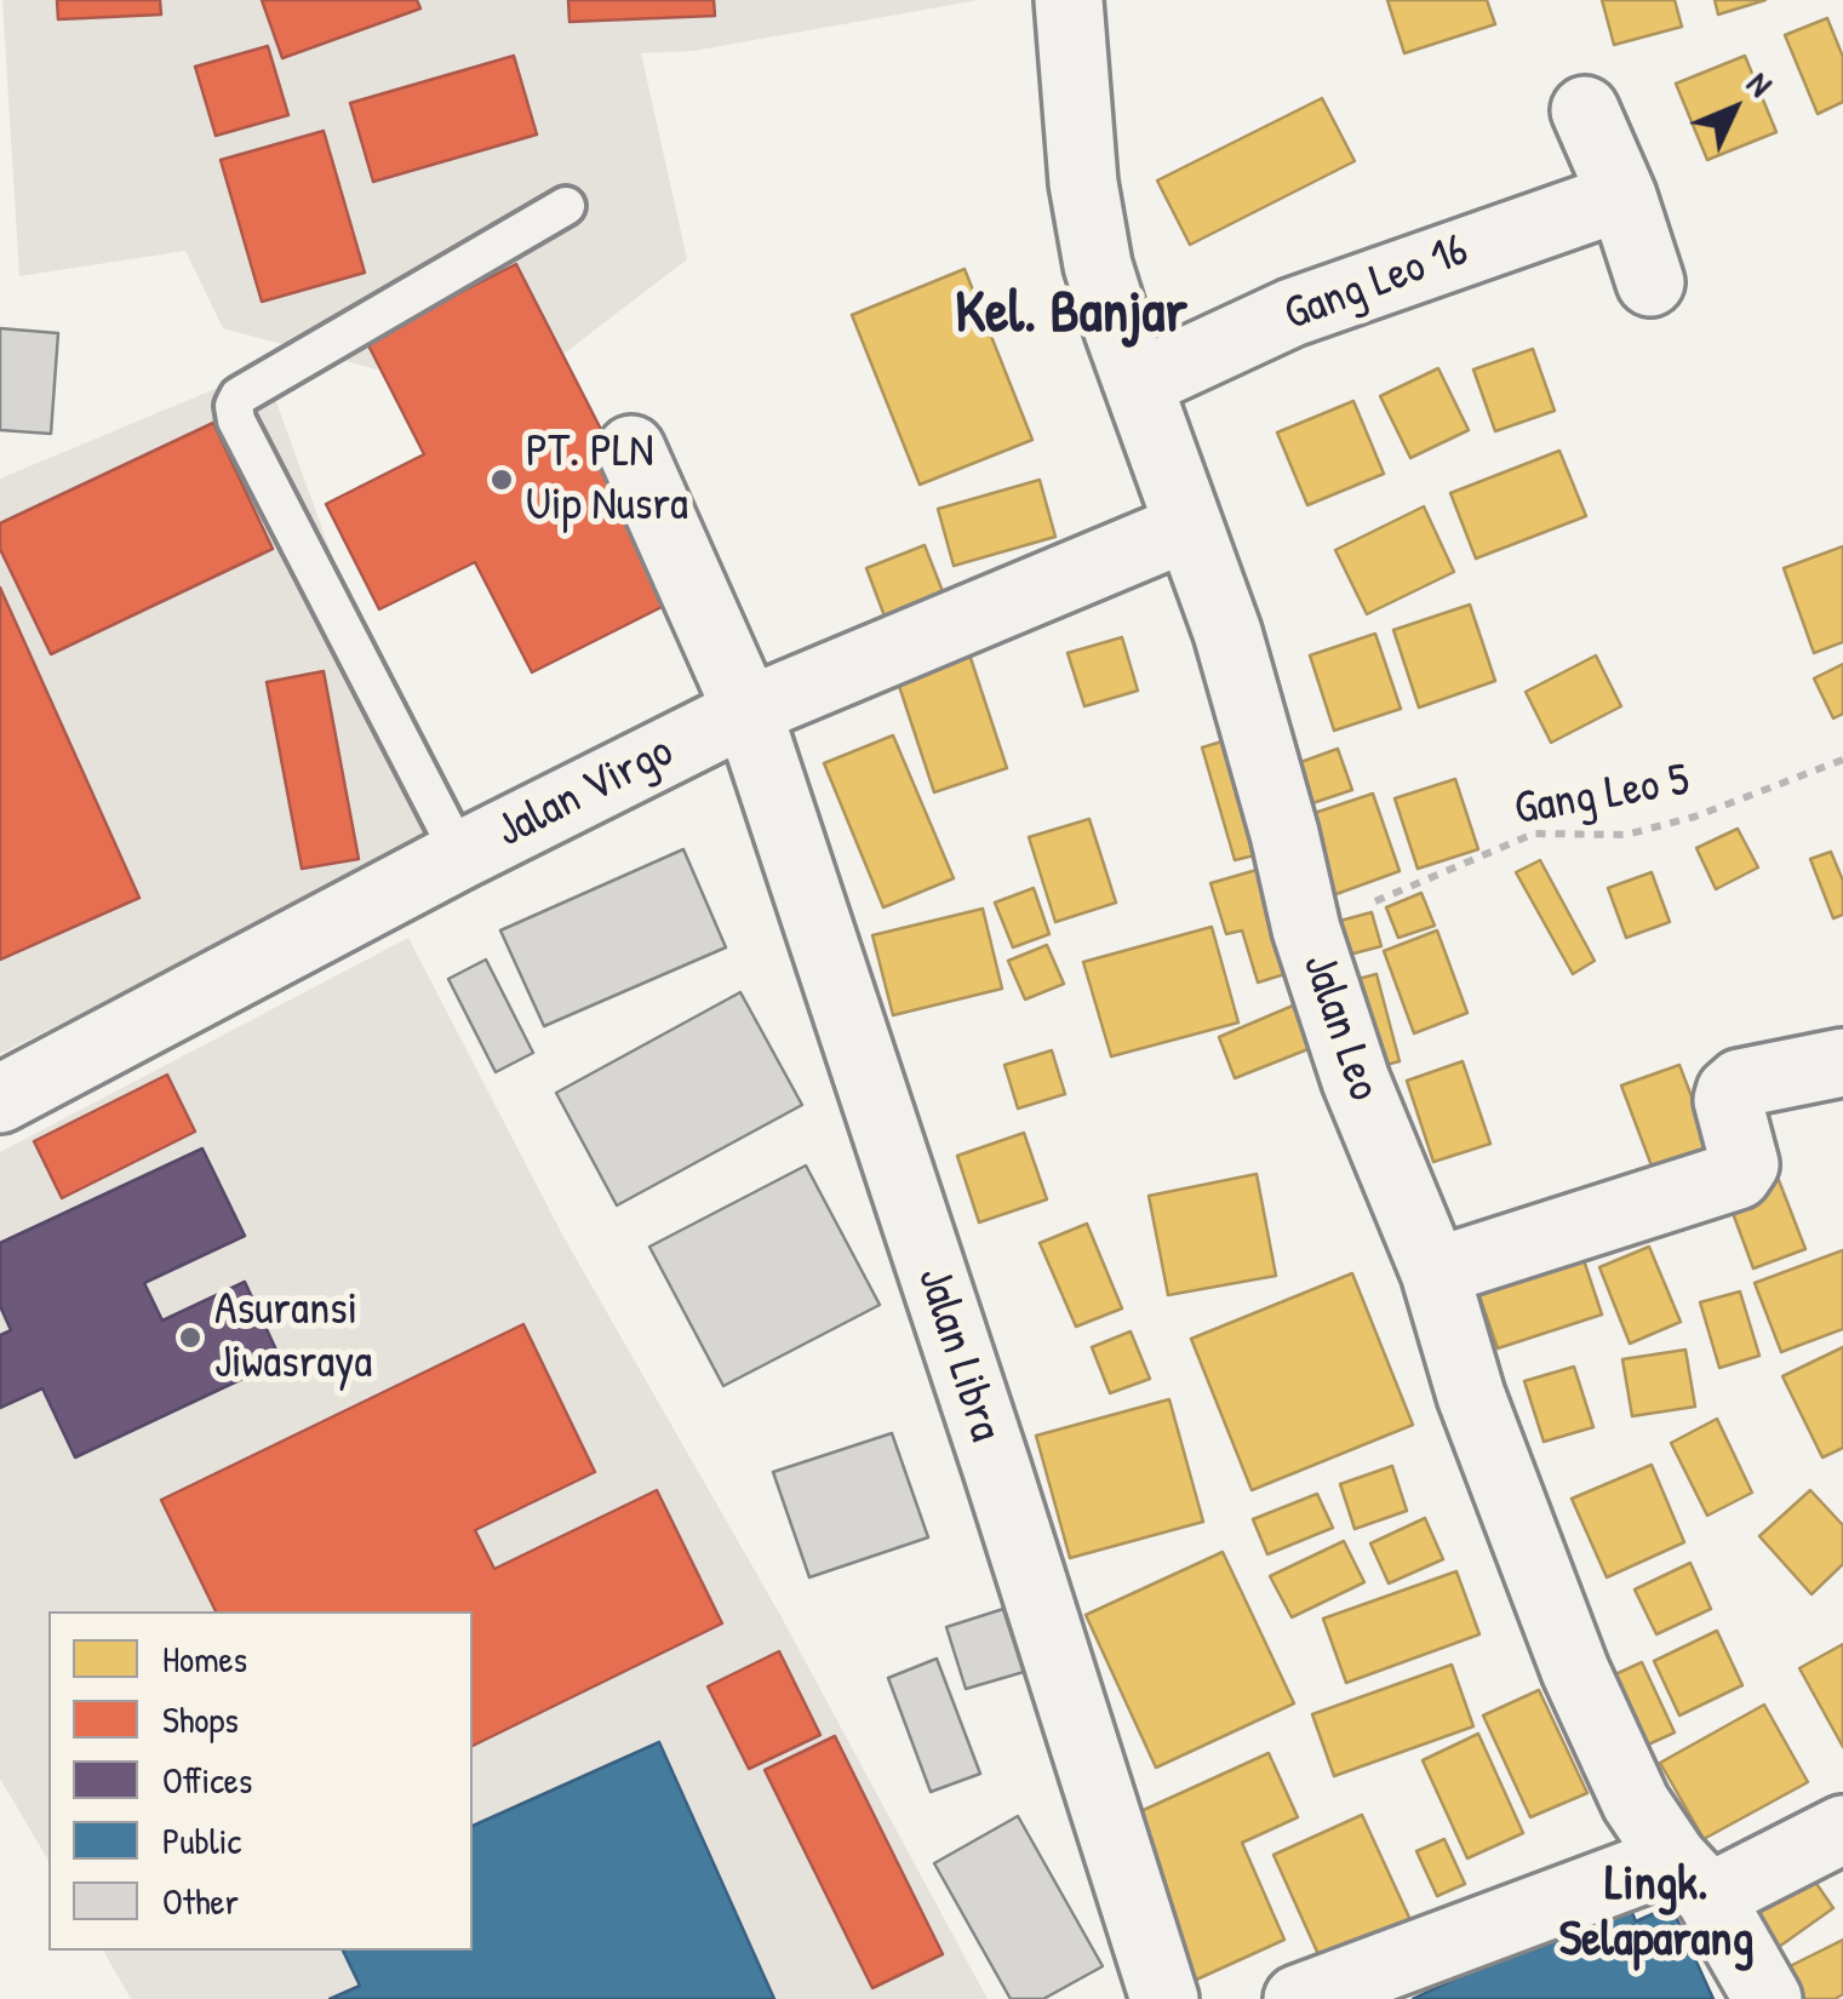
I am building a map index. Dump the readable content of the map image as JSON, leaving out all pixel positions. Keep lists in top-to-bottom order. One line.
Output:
{"streets":{"street":["Gang Leo 16","Jalan Virgo","Jalan Leo","Jalan Libra"],"path":["Gang Leo 5"]},"crossings":[["Gang Leo 16","Jalan Leo"],["Jalan Virgo","Jalan Leo"],["Jalan Virgo","Jalan Libra"],["Gang Leo 5","Jalan Leo"]],"districts":["Kel. Banjar","Lingk. Selaparang"],"places":["PT. PLN Uip Nusra","Asuransi Jiwasraya"],"legend":["Homes","Shops","Offices","Public","Other"],"north":"top right"}
